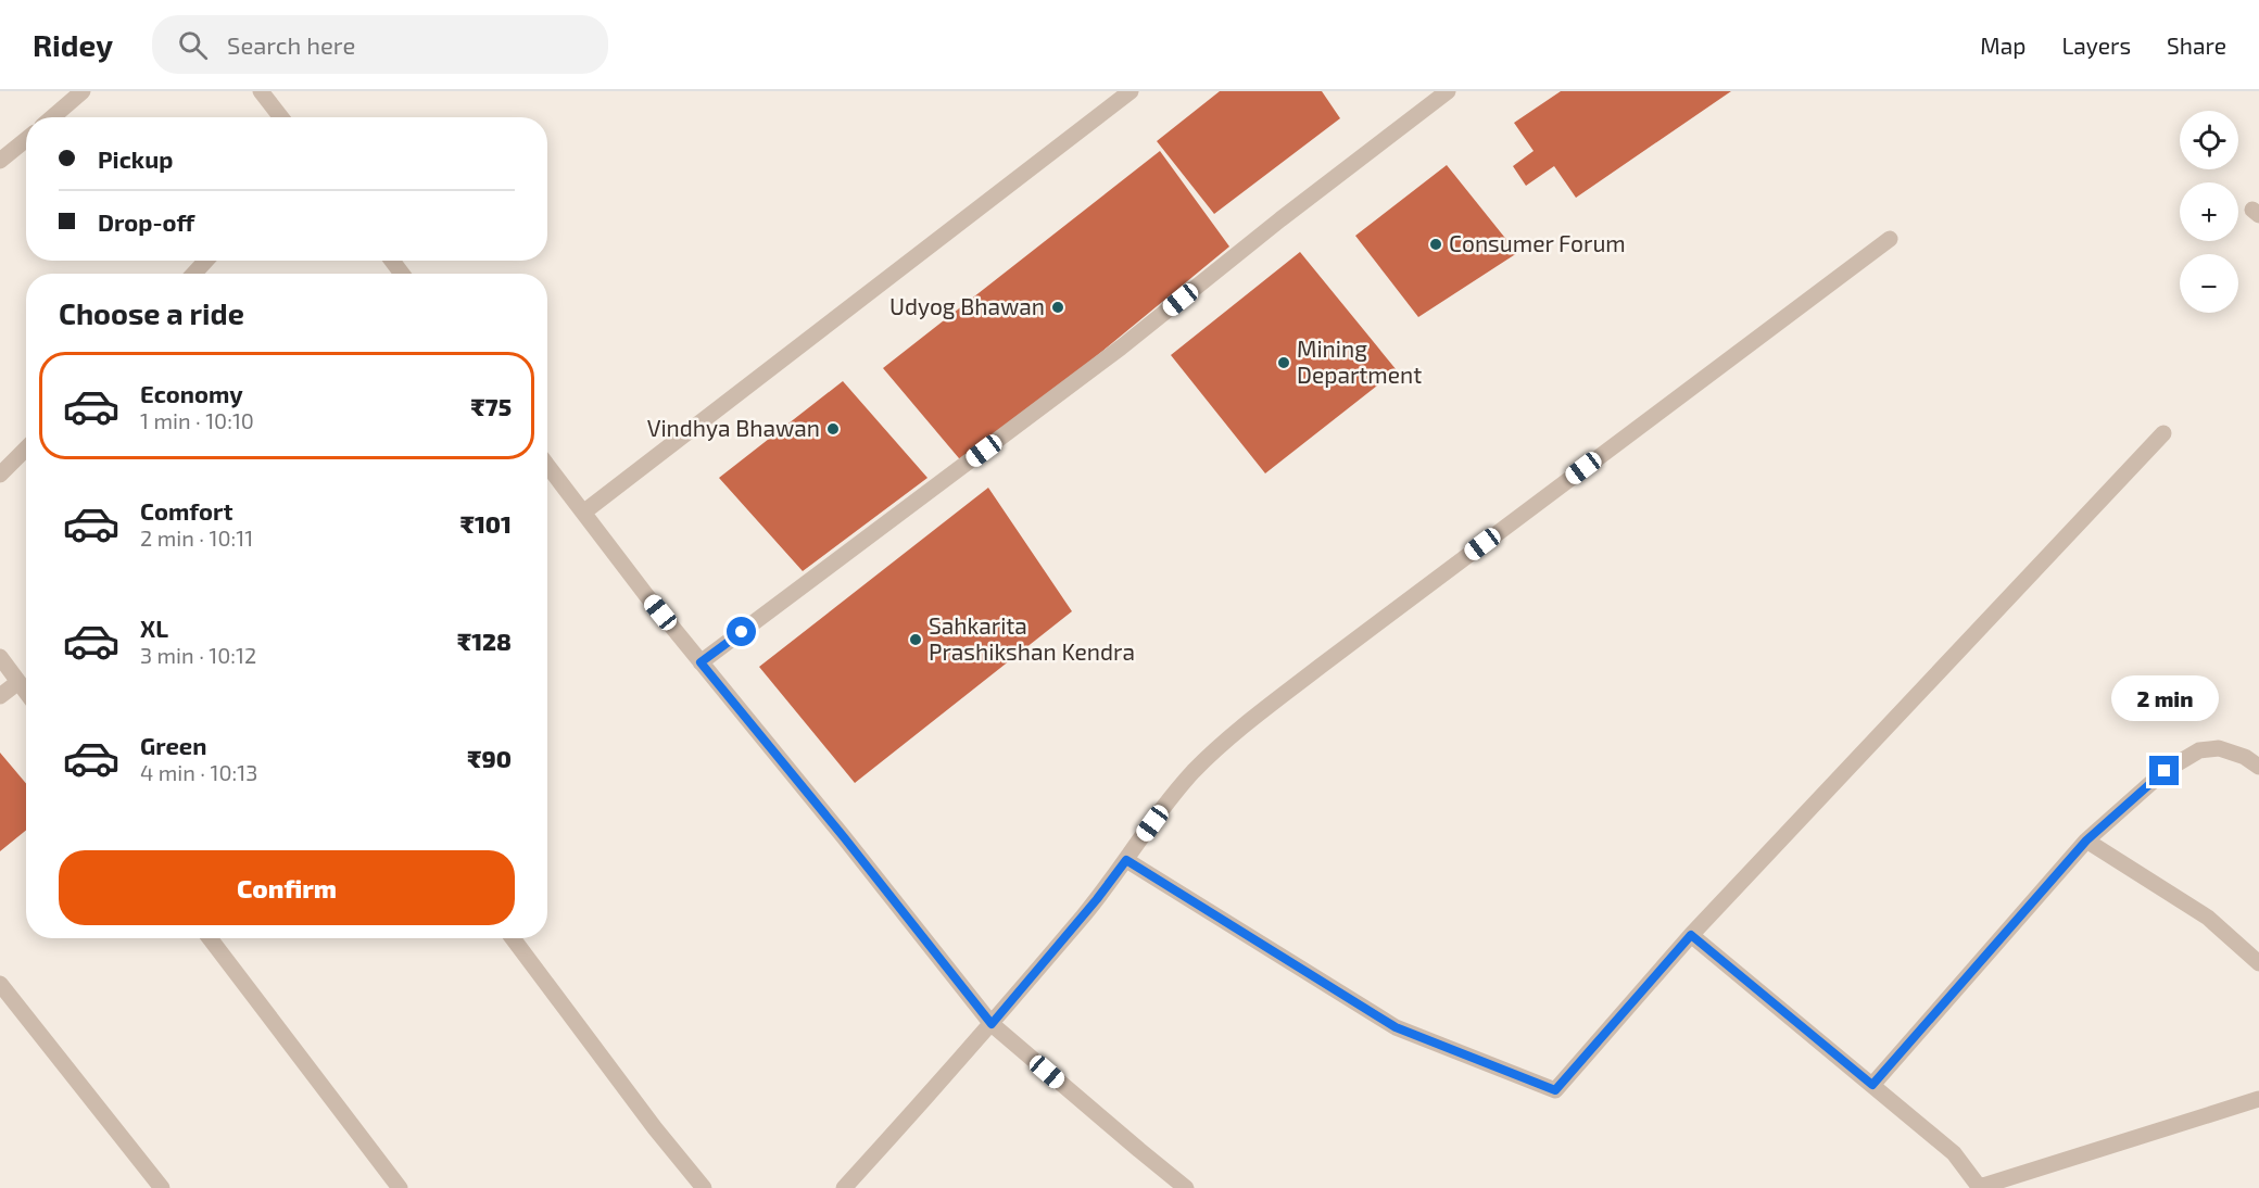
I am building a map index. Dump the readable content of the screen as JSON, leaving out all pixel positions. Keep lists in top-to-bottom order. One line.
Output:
{"places":["Consumer Forum","Udyog Bhawan","Mining Department","Vindhya Bhawan","Sahkarita Prashikshan Kendra"],"page":{"header":"Ridey","search":"Search here","nav":["Map","Layers","Share"],"map_buttons":["+","−"],"banner":["Pickup","Drop-off"],"heading":"Choose a ride","list":[{"name":"Economy","note":"1 min · 10:10","value":"₹75"},{"name":"Comfort","note":"2 min · 10:11","value":"₹101"},{"name":"XL","note":"3 min · 10:12","value":"₹128"},{"name":"Green","note":"4 min · 10:13","value":"₹90"}],"bubble":"2 min","buttons":"Confirm"}}
